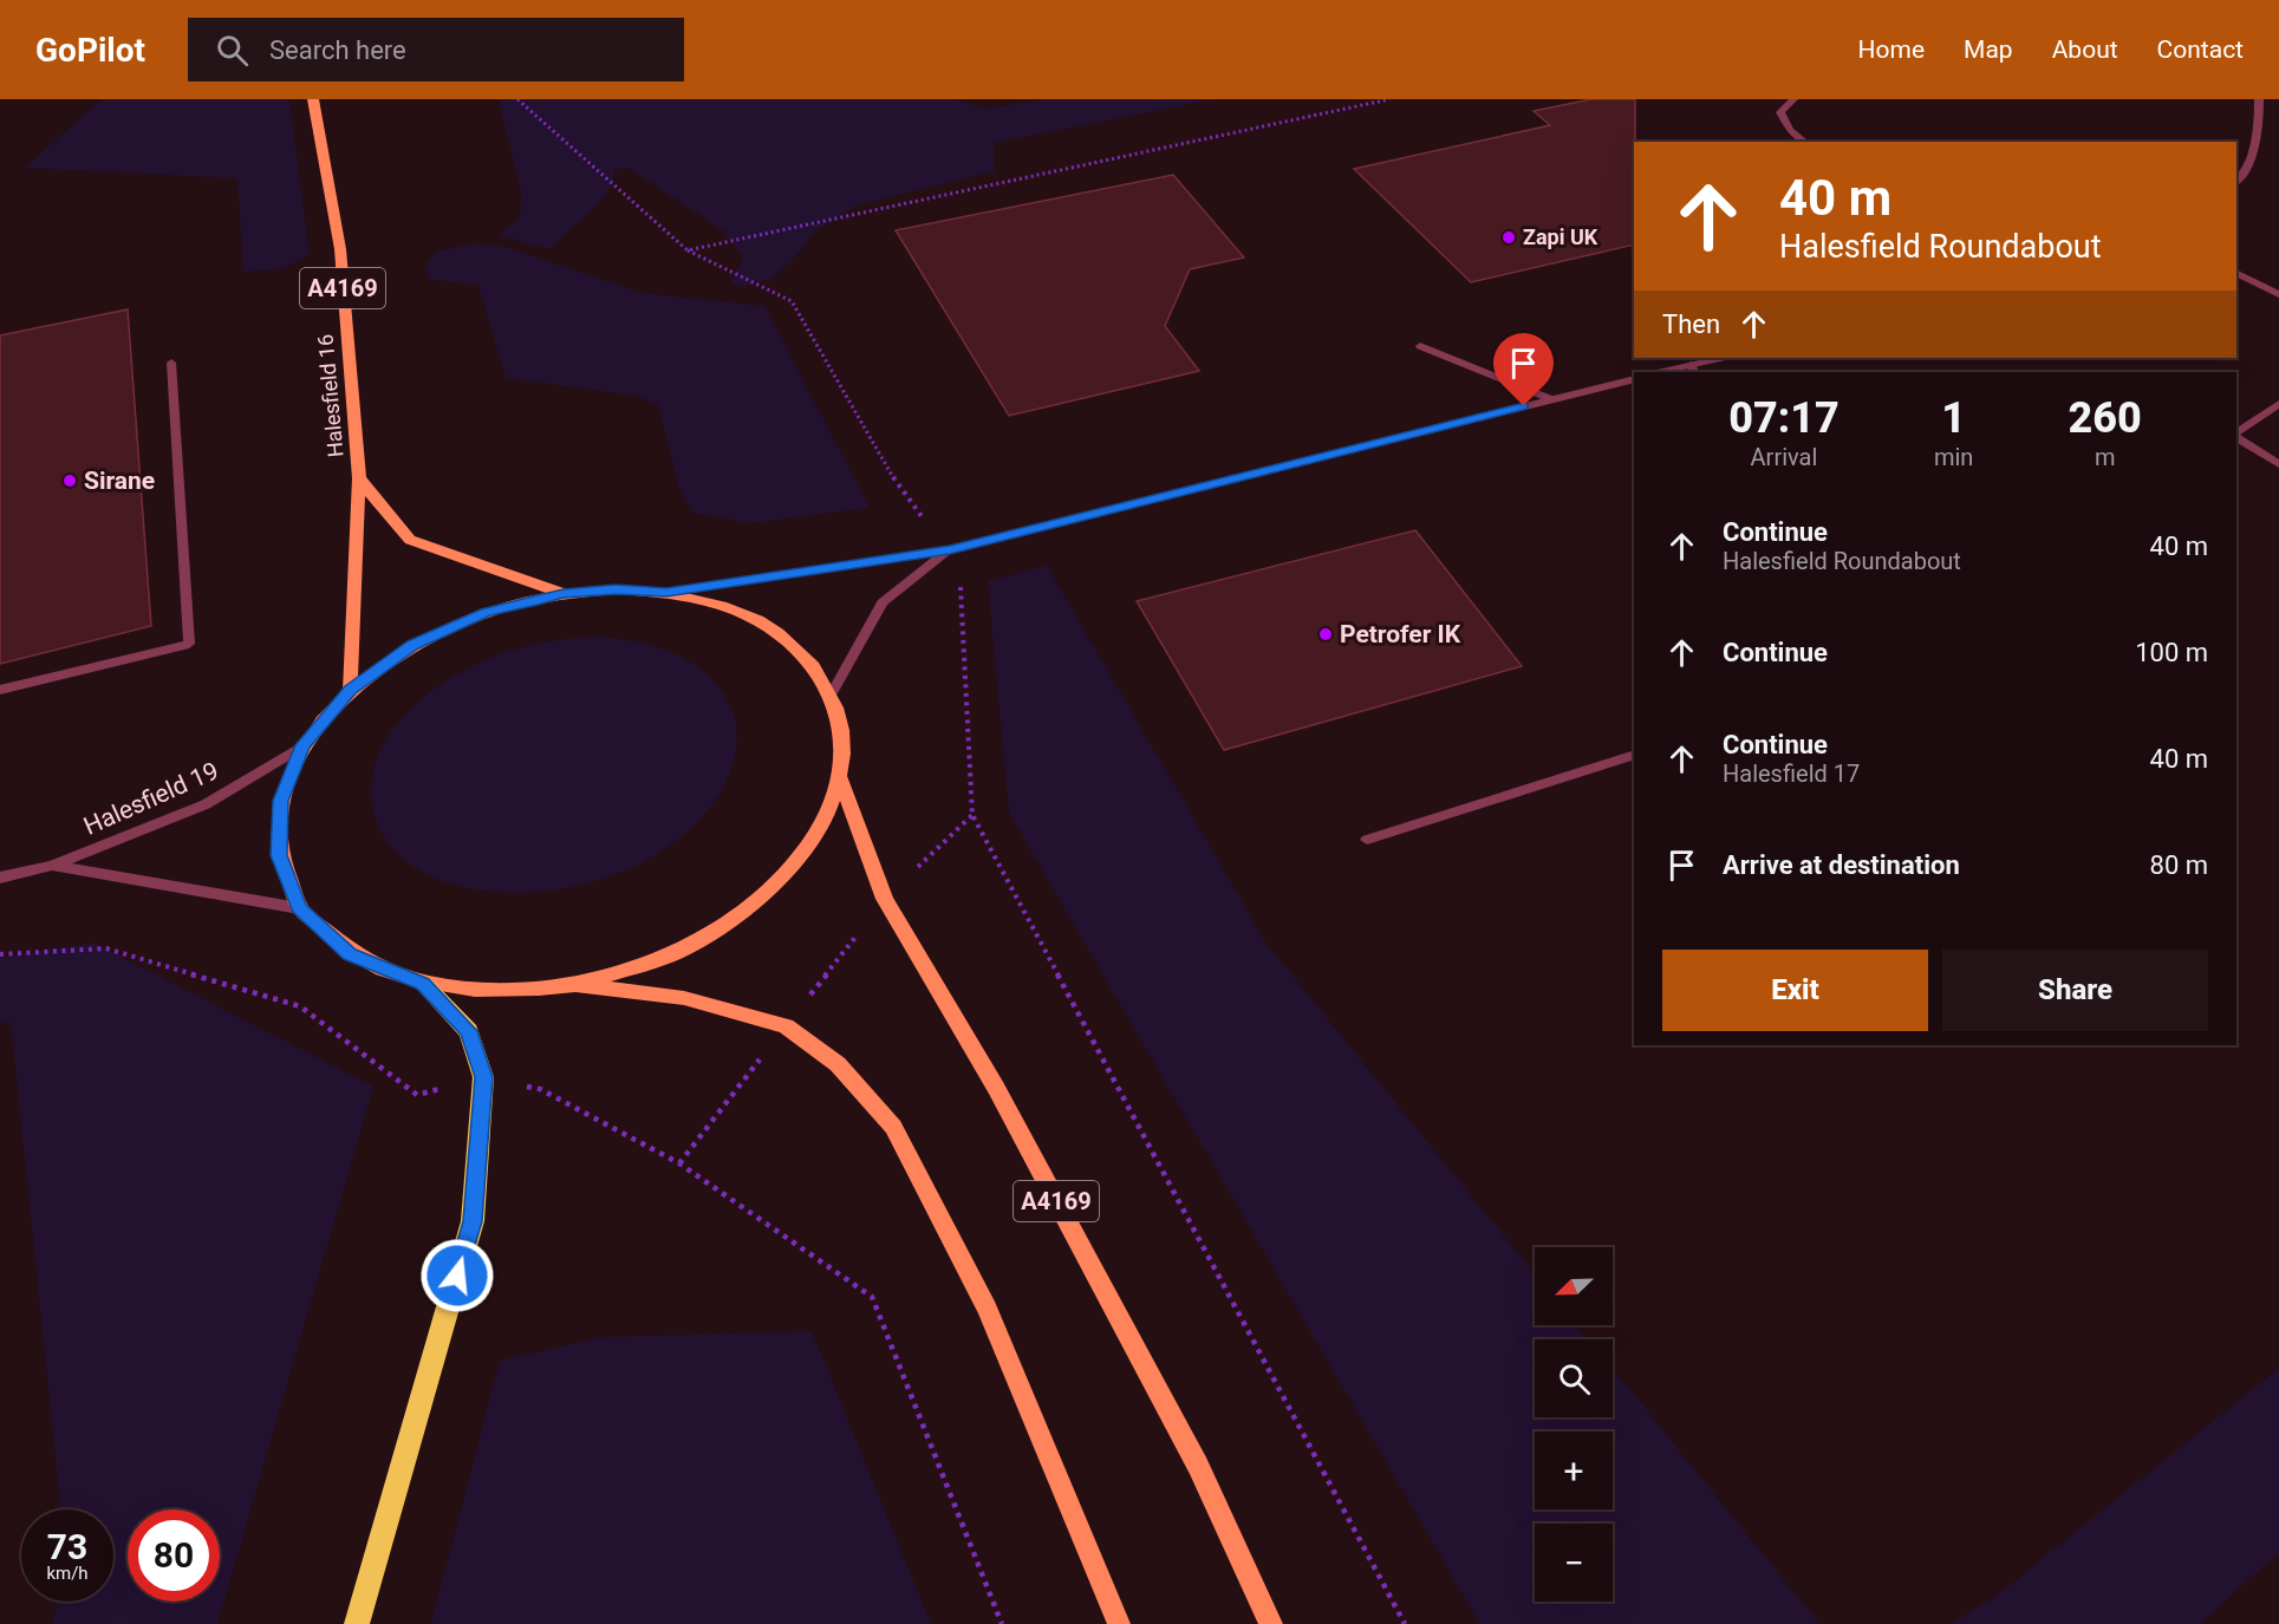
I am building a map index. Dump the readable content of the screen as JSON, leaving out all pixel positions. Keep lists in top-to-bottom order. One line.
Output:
{"streets":{"main road":["A4169","Halesfield 16"],"street":["Halesfield 19"]},"places":["Zapi UK","Sirane","Petrofer IK"],"north":"bottom left","page":{"header":"GoPilot","search":"Search here","nav":["Home","Map","About","Contact"],"turn":["40 m","Halesfield Roundabout"],"then":"Then","eta":["07:17","Arrival","1","min","260","m"],"list":[{"name":"Continue","note":"Halesfield Roundabout","value":"40 m"},{"name":"Continue","value":"100 m"},{"name":"Continue","note":"Halesfield 17","value":"40 m"},{"name":"Arrive at destination","value":"80 m"}],"buttons":["Exit","Share"],"map_buttons":["+","−"],"speed":"73 km/h","limit":"80"}}
